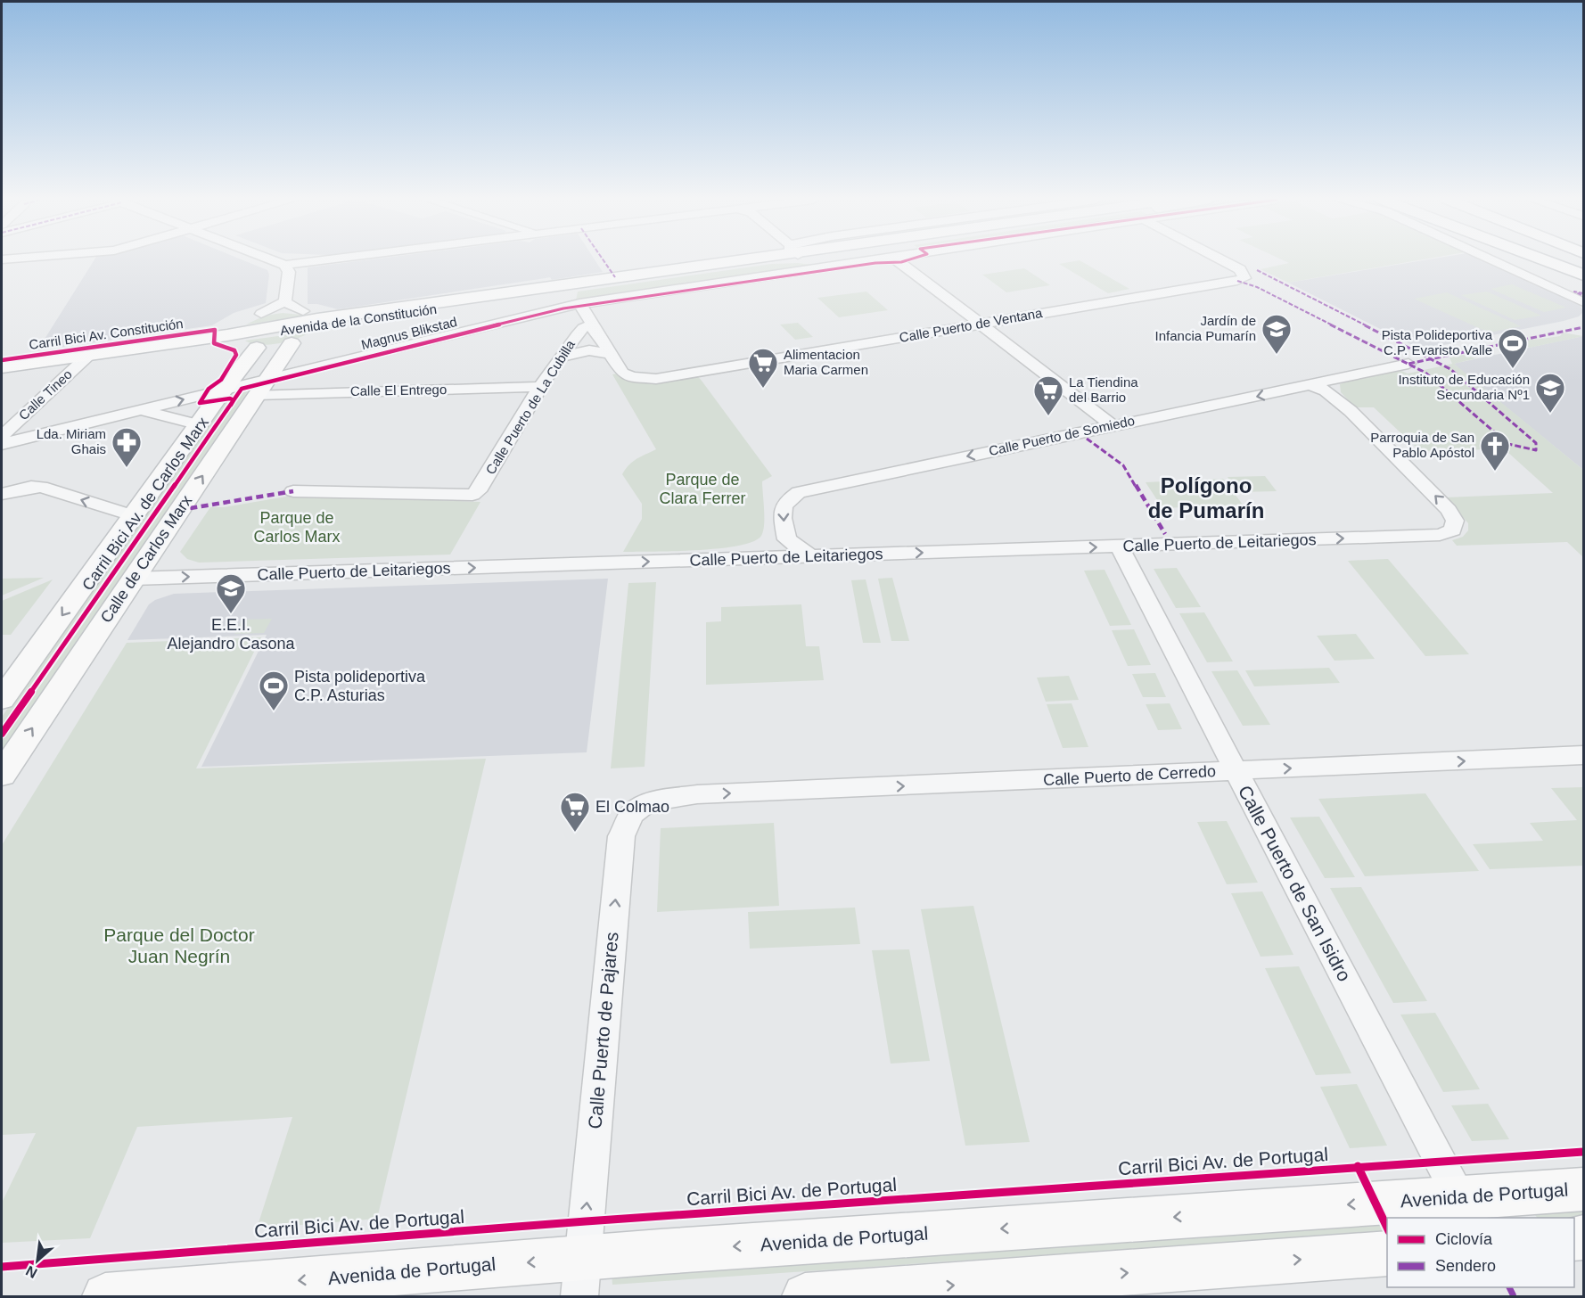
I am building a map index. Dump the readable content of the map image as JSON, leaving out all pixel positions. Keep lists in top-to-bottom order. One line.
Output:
{"streets":{"main road":["Avenida de la Constitución","Calle de Carlos Marx","Avenida de Portugal"],"street":["Calle Puerto de Ventana","Magnus Blikstad","Calle El Entrego","Calle Tineo","Calle Puerto de La Cubilla","Calle Puerto de Somiedo","Calle Puerto de Leitariegos","Calle Puerto de Cerredo","Calle Puerto de San Isidro","Calle Puerto de Pajares"],"cycle path":["Carril Bici Av. Constitución","Carril Bici Av. de Carlos Marx","Carril Bici Av. de Portugal"]},"crossings":[["Avenida de la Constitución","Magnus Blikstad"],["Avenida de la Constitución","Calle Tineo"],["Magnus Blikstad","Calle El Entrego"],["Magnus Blikstad","Calle de Carlos Marx"],["Calle El Entrego","Calle Puerto de La Cubilla"],["Calle El Entrego","Calle de Carlos Marx"],["Calle Puerto de Somiedo","Calle Puerto de Leitariegos"],["Calle Puerto de Leitariegos","Calle de Carlos Marx"],["Calle Puerto de Leitariegos","Calle Puerto de San Isidro"],["Calle Puerto de Cerredo","Calle Puerto de San Isidro"],["Calle Puerto de Cerredo","Calle Puerto de Pajares"],["Calle Puerto de San Isidro","Avenida de Portugal"],["Calle Puerto de Pajares","Avenida de Portugal"]],"one_way":["Calle Puerto de Somiedo","Calle Puerto de Cerredo","Calle Puerto de Pajares"],"districts":["Polígono de Pumarín"],"parks":["Parque de Clara Ferrer","Parque de Carlos Marx","Parque del Doctor Juan Negrín"],"places":{"school or university":["Jardín de Infancia Pumarín","Instituto de Educación Secundaria Nº1","E.E.I. Alejandro Casona"],"sports":["Pista Polideportiva C.P. Evaristo Valle","Pista polideportiva C.P. Asturias"],"supermarket":["Alimentacion Maria Carmen","La Tiendina del Barrio","El Colmao"],"pharmacy":["Lda. Miriam Ghais"],"church":["Parroquia de San Pablo Apóstol"]},"legend":["Ciclovía","Sendero"],"north":"bottom left"}
